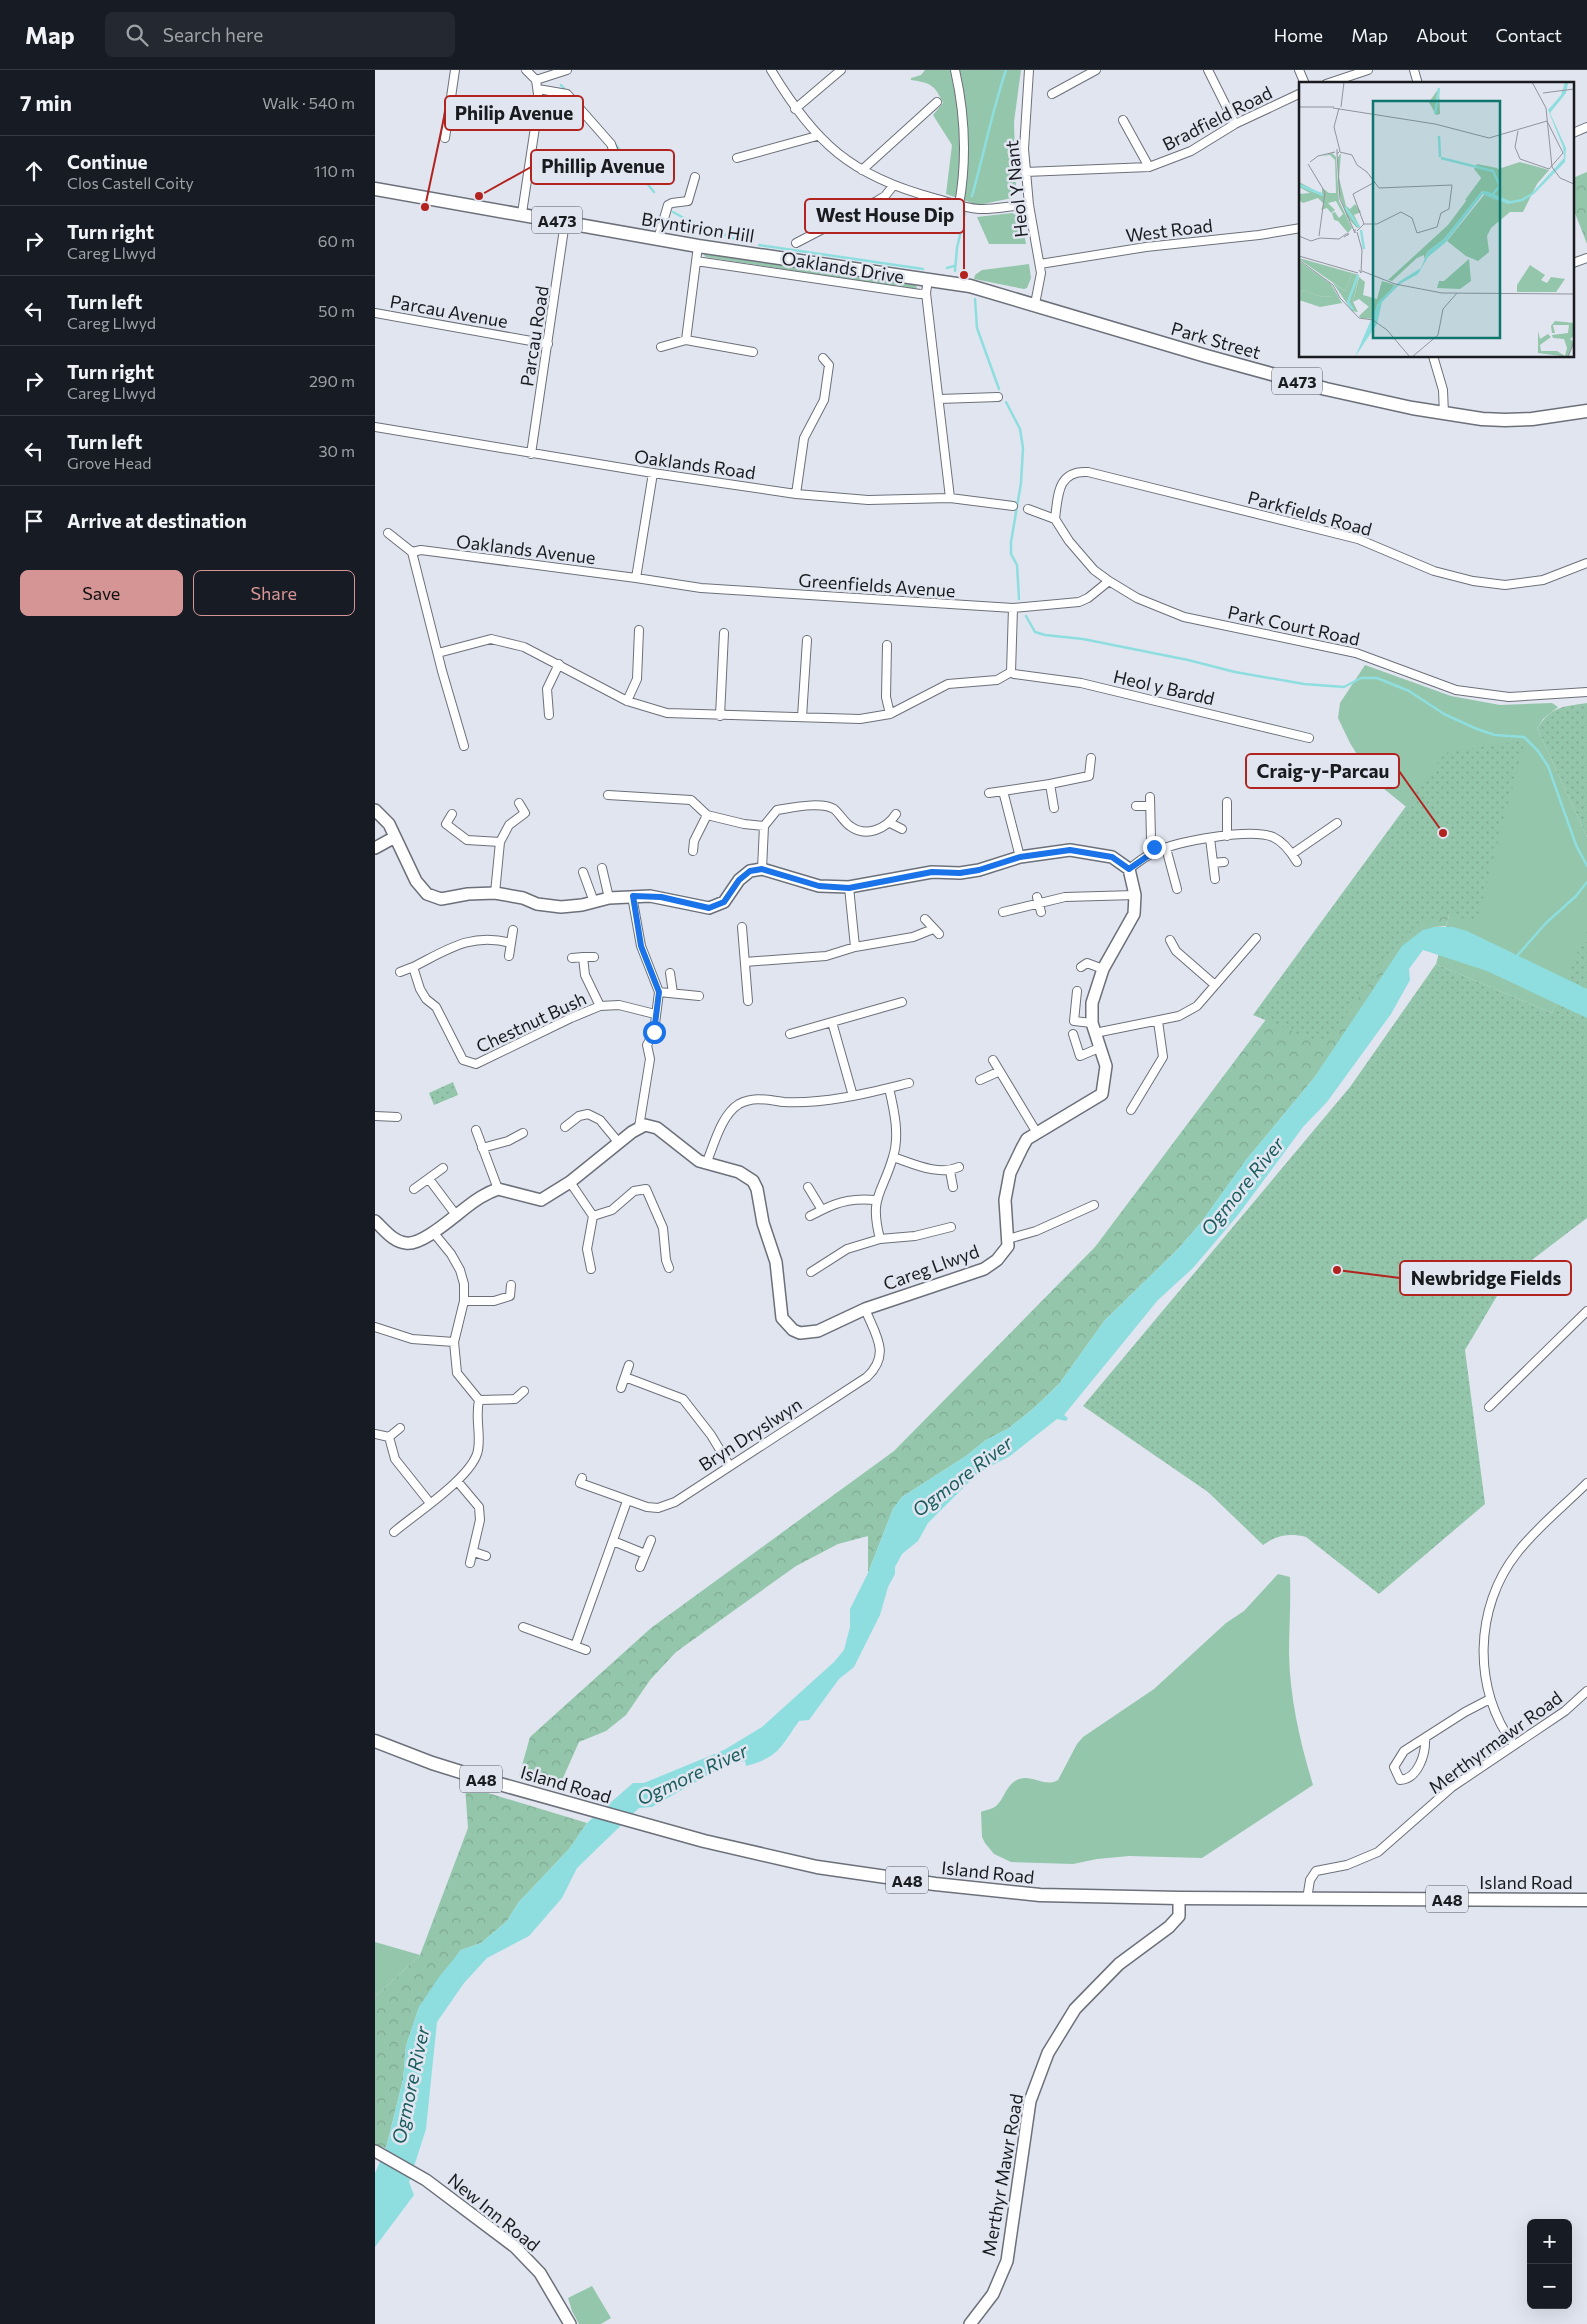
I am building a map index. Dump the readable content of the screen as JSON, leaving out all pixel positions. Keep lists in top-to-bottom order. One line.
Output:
{"streets":{"main road":["A473","Bryntirion Hill","Park Street","A48","Island Road"],"street":["Bradfield Road","Heol Y Nant","West Road","Oaklands Drive","Parcau Avenue","Parcau Road","Oaklands Road","Parkfields Road","Oaklands Avenue","Greenfields Avenue","Park Court Road","Heol y Bardd","Chestnut Bush","Careg Llwyd","Bryn Dryslwyn","Merthyrmawr Road","Merthyr Mawr Road","New Inn Road"]},"crossings":[["Bradfield Road","Heol Y Nant"],["Heol Y Nant","West Road"],["Heol Y Nant","Park Street"],["Bryntirion Hill","Oaklands Drive"],["Bryntirion Hill","Parcau Road"],["Bryntirion Hill","Park Street"],["Oaklands Drive","Oaklands Road"],["Parcau Avenue","Parcau Road"],["Parcau Road","Oaklands Road"],["Parkfields Road","Park Court Road"],["Oaklands Avenue","Greenfields Avenue"],["Greenfields Avenue","Park Court Road"],["Careg Llwyd","Bryn Dryslwyn"],["Merthyrmawr Road","Island Road"],["Island Road","Merthyr Mawr Road"]],"water":["Ogmore River"],"places":["Phillip Avenue","Philip Avenue","West House Dip","Craig-y-Parcau","Newbridge Fields"],"page":{"header":"Map","search":"Search here","nav":["Home","Map","About","Contact"],"heading":["7 min","Walk · 540 m"],"list":[["Continue","Clos Castell Coity","110 m"],["Turn right","Careg Llwyd","60 m"],["Turn left","Careg Llwyd","50 m"],["Turn right","Careg Llwyd","290 m"],["Turn left","Grove Head","30 m"],"Arrive at destination"],"buttons":["Save","Share"],"map_buttons":["+","−"]}}
